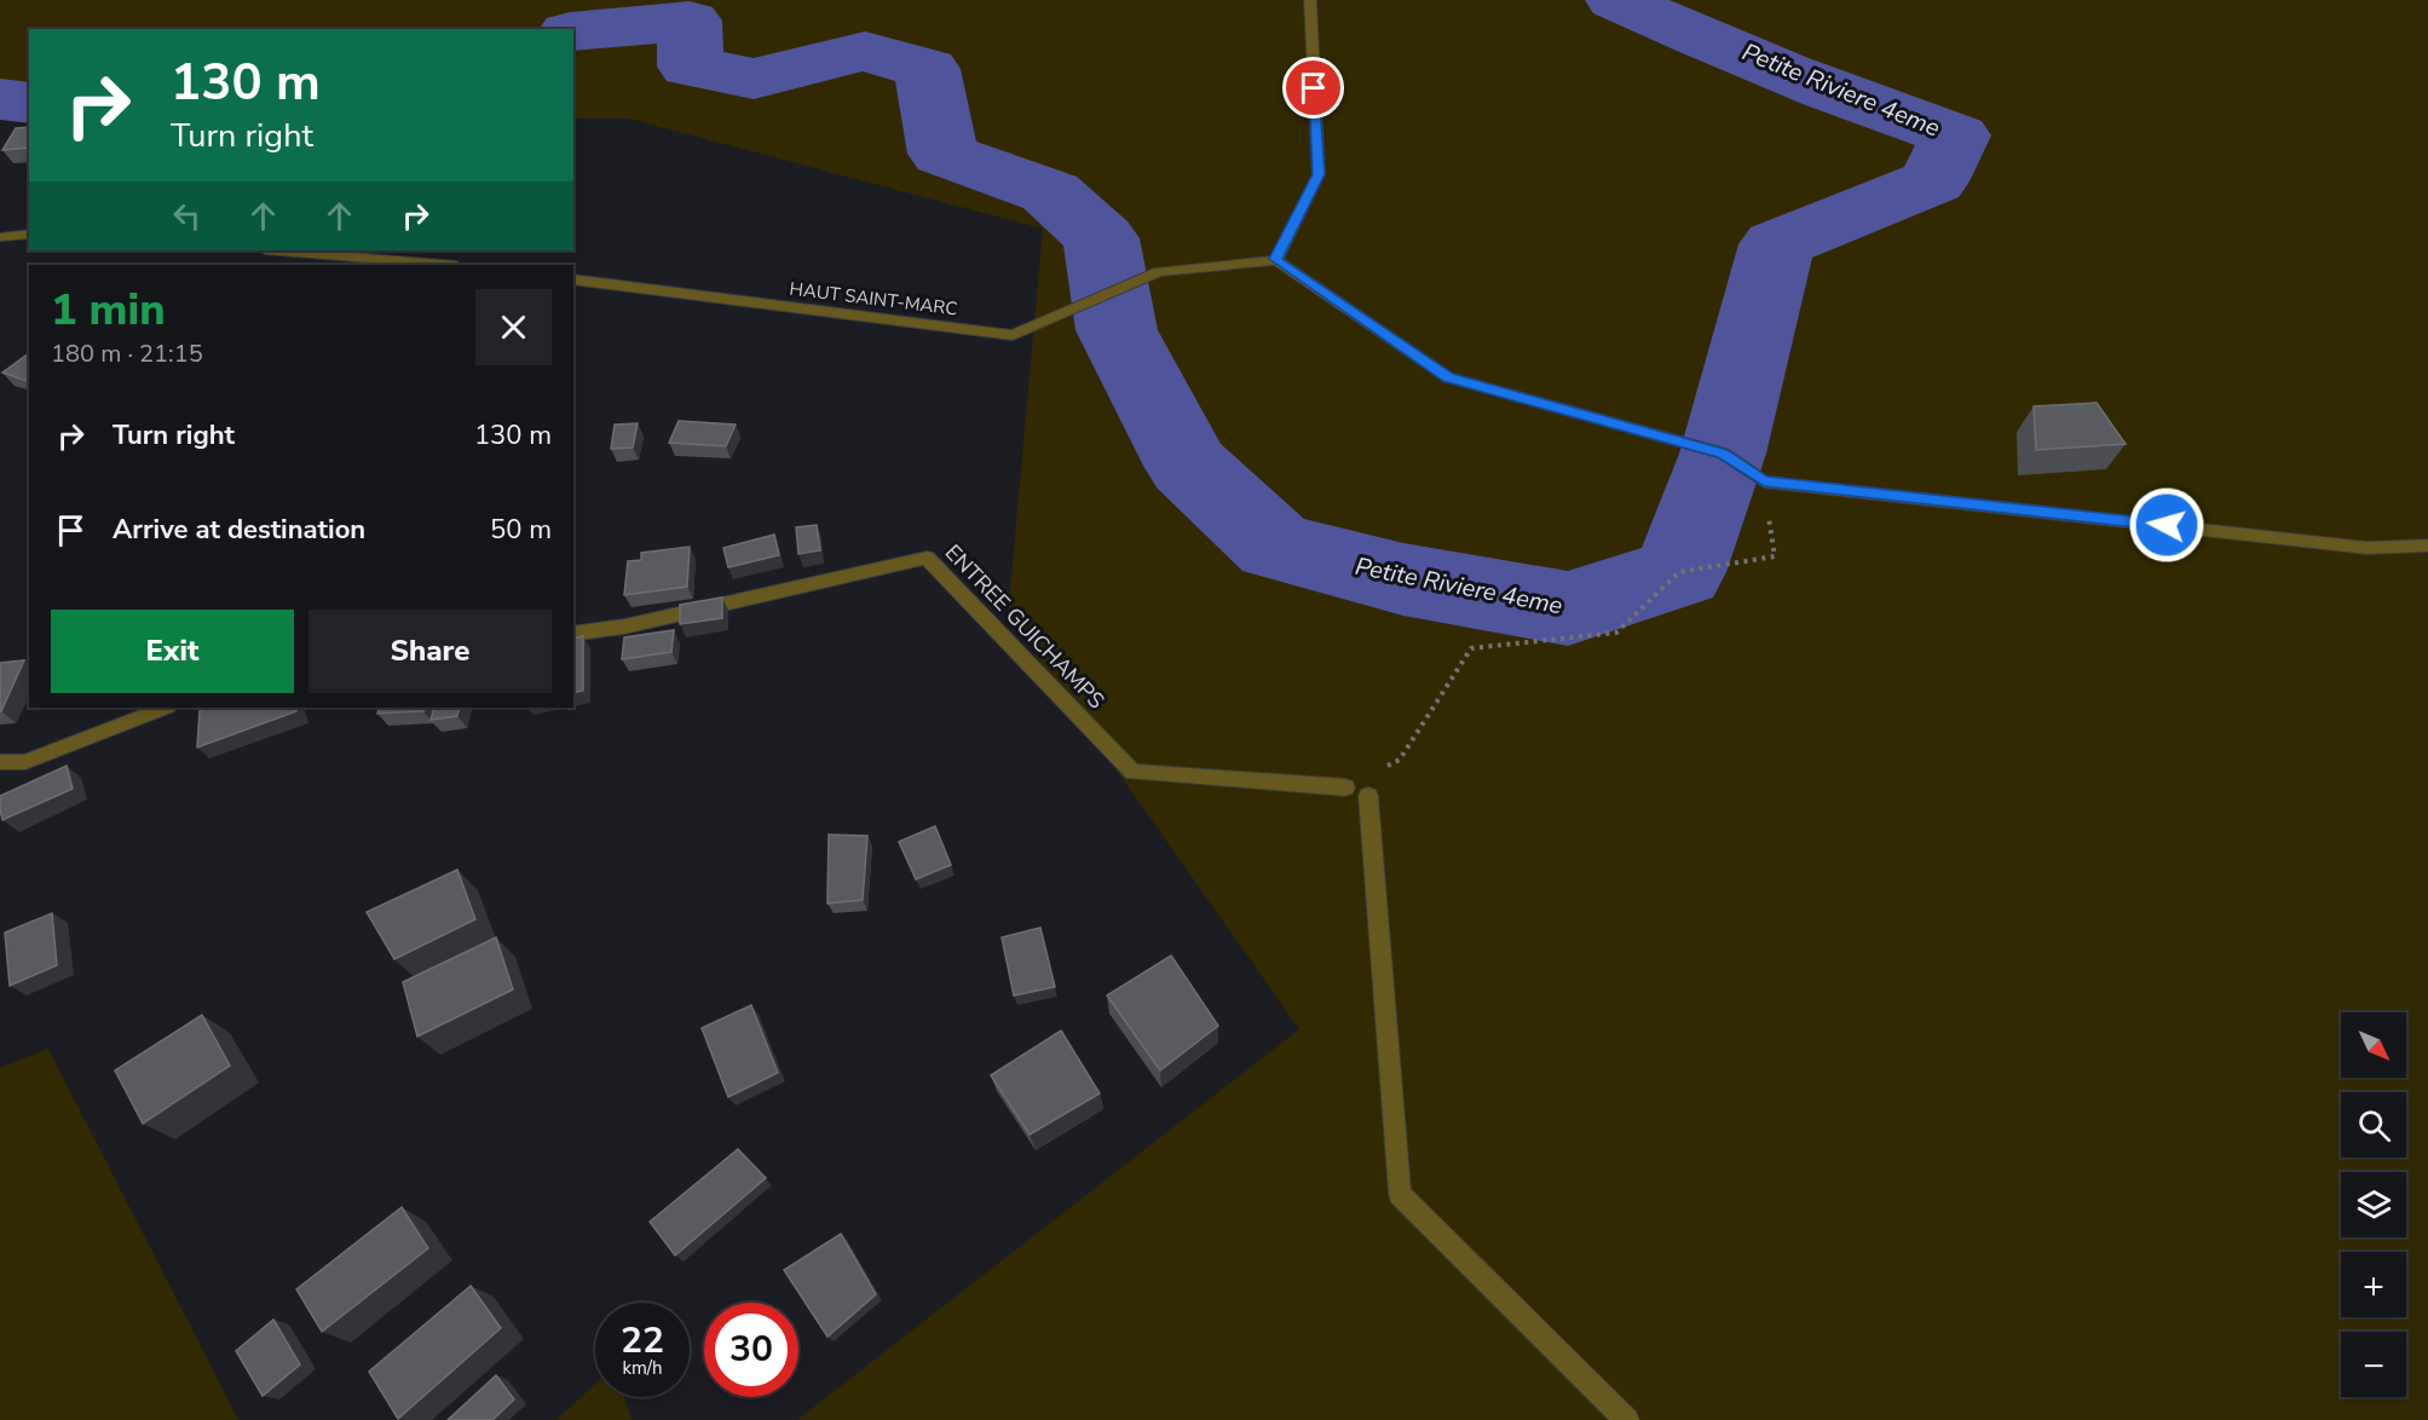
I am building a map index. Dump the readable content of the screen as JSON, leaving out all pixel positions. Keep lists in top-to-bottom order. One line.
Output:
{"streets":{"street":["HAUT SAINT-MARC","ENTREE GUICHAMPS"]},"water":["Petite Riviere 4eme"],"north":"bottom right","page":{"turn":["130 m","Turn right"],"heading":["1 min","180 m · 21:15"],"list":[{"name":"Turn right","value":"130 m"},{"name":"Arrive at destination","value":"50 m"}],"buttons":["Exit","Share"],"map_buttons":["+","−"],"speed":"22 km/h","limit":"30"}}
